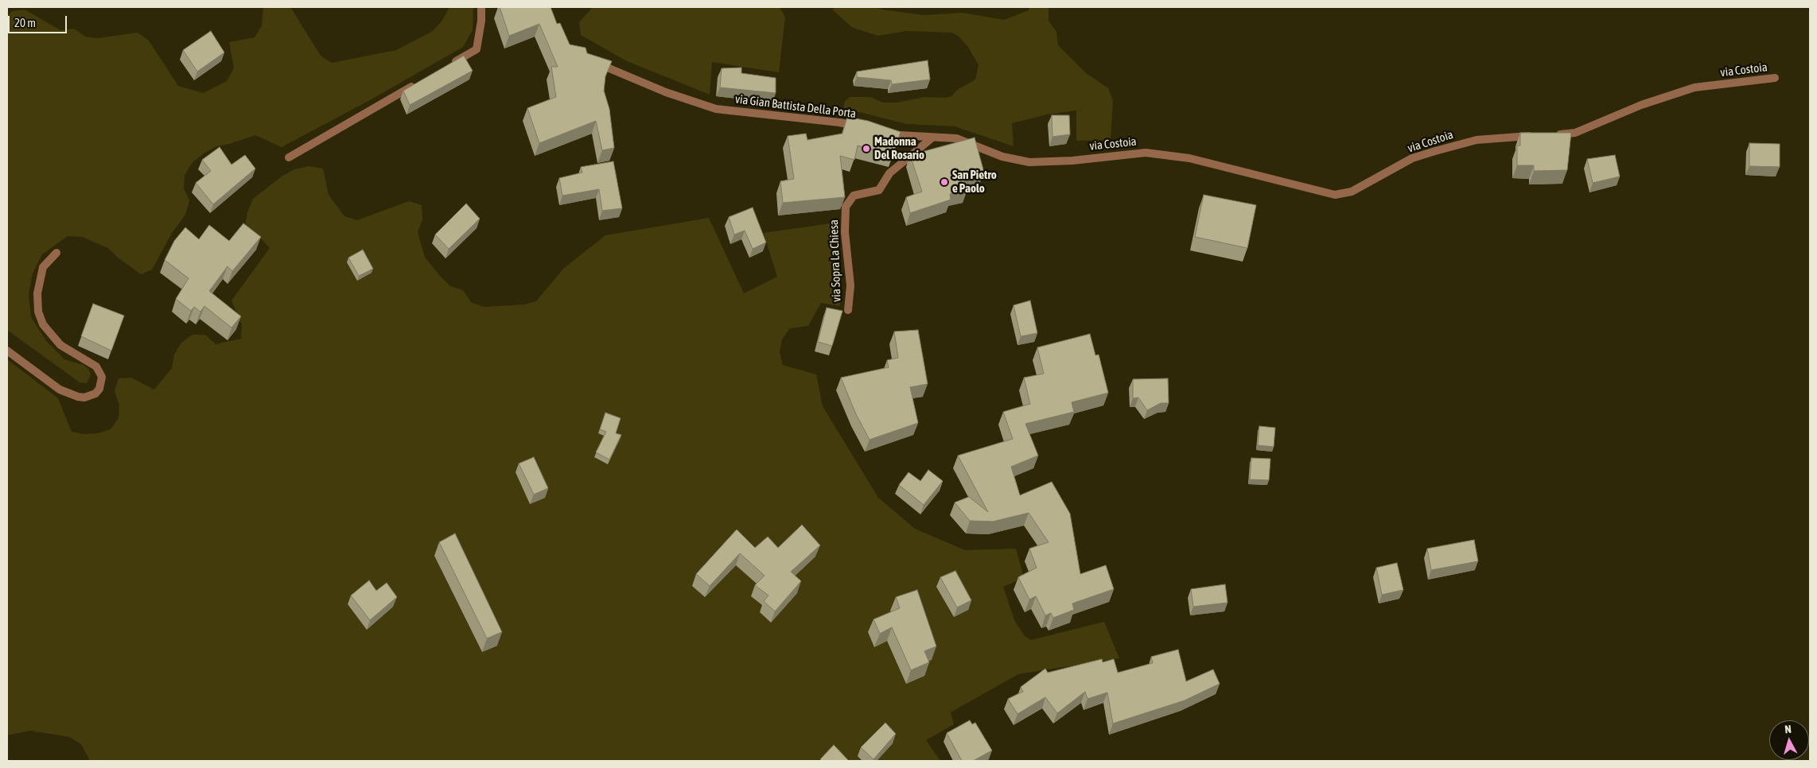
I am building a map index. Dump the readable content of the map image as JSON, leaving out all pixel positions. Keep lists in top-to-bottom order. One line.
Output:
{"streets":{"street":["via Costoia","via Gian Battista Della Porta","via Sopra La Chiesa"]},"crossings":[["via Costoia","via Sopra La Chiesa"]],"places":["Madonna Del Rosario","San Pietro e Paolo"],"scale_bar":"20 m","north":"top"}
